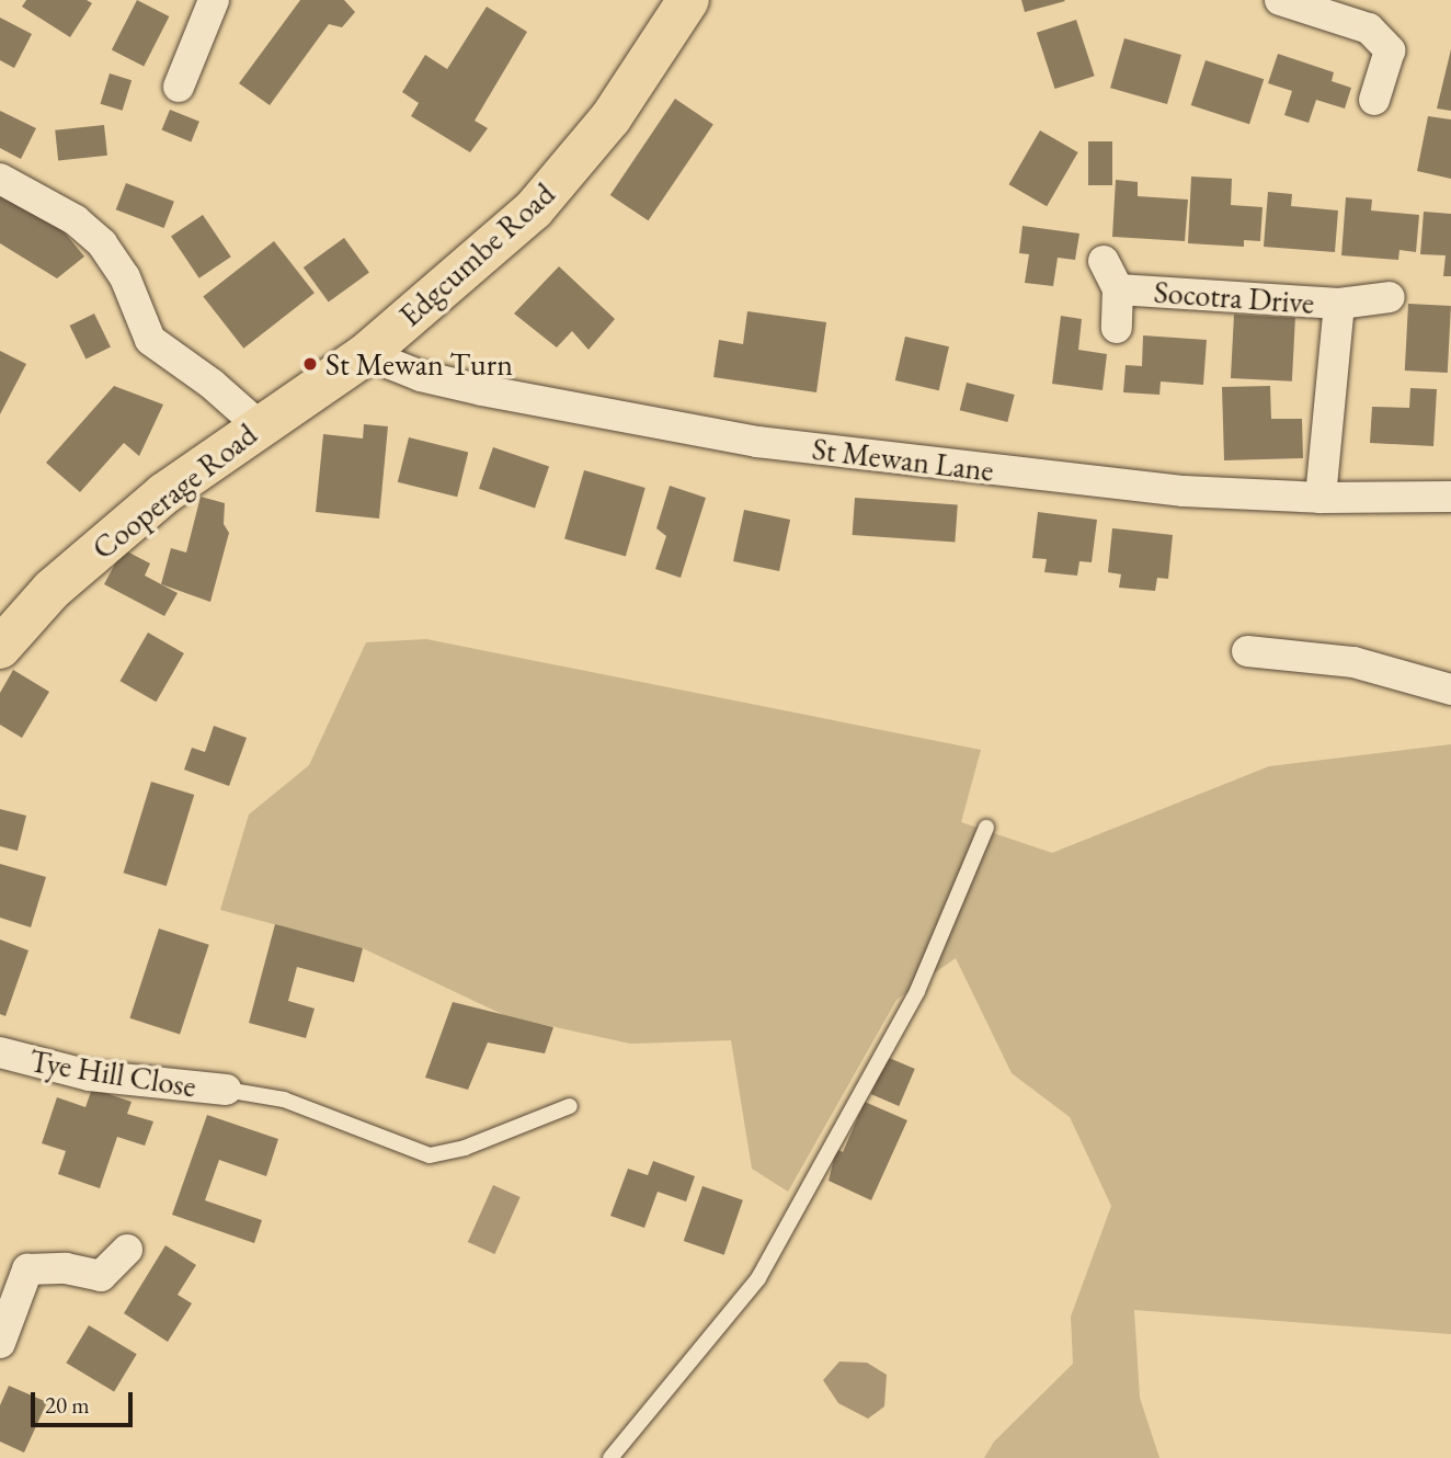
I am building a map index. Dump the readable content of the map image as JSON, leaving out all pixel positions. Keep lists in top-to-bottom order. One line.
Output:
{"streets":{"main road":["Edgcumbe Road","Cooperage Road"],"street":["Socotra Drive","St Mewan Lane","Tye Hill Close"]},"crossings":[["Edgcumbe Road","St Mewan Lane"],["Edgcumbe Road","Cooperage Road"],["Socotra Drive","St Mewan Lane"],["St Mewan Lane","Cooperage Road"]],"places":["St Mewan Turn"],"scale_bar":"20 m"}
